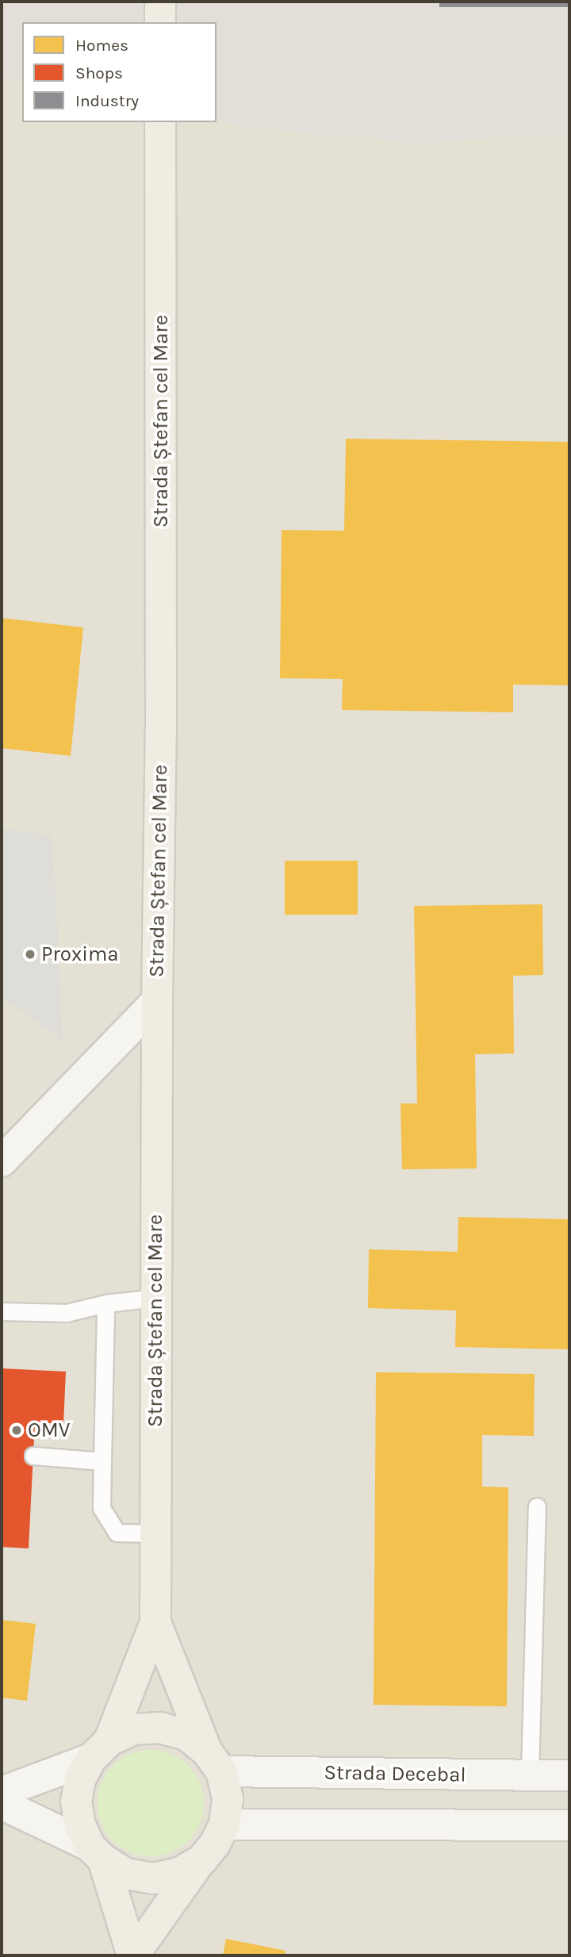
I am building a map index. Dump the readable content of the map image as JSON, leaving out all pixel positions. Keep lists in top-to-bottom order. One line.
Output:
{"streets":{"main road":["Strada Ștefan cel Mare","Strada Decebal"]},"crossings":[["Strada Ștefan cel Mare","Strada Decebal"]],"places":["Proxima","OMV"],"legend":["Homes","Shops","Industry"]}
